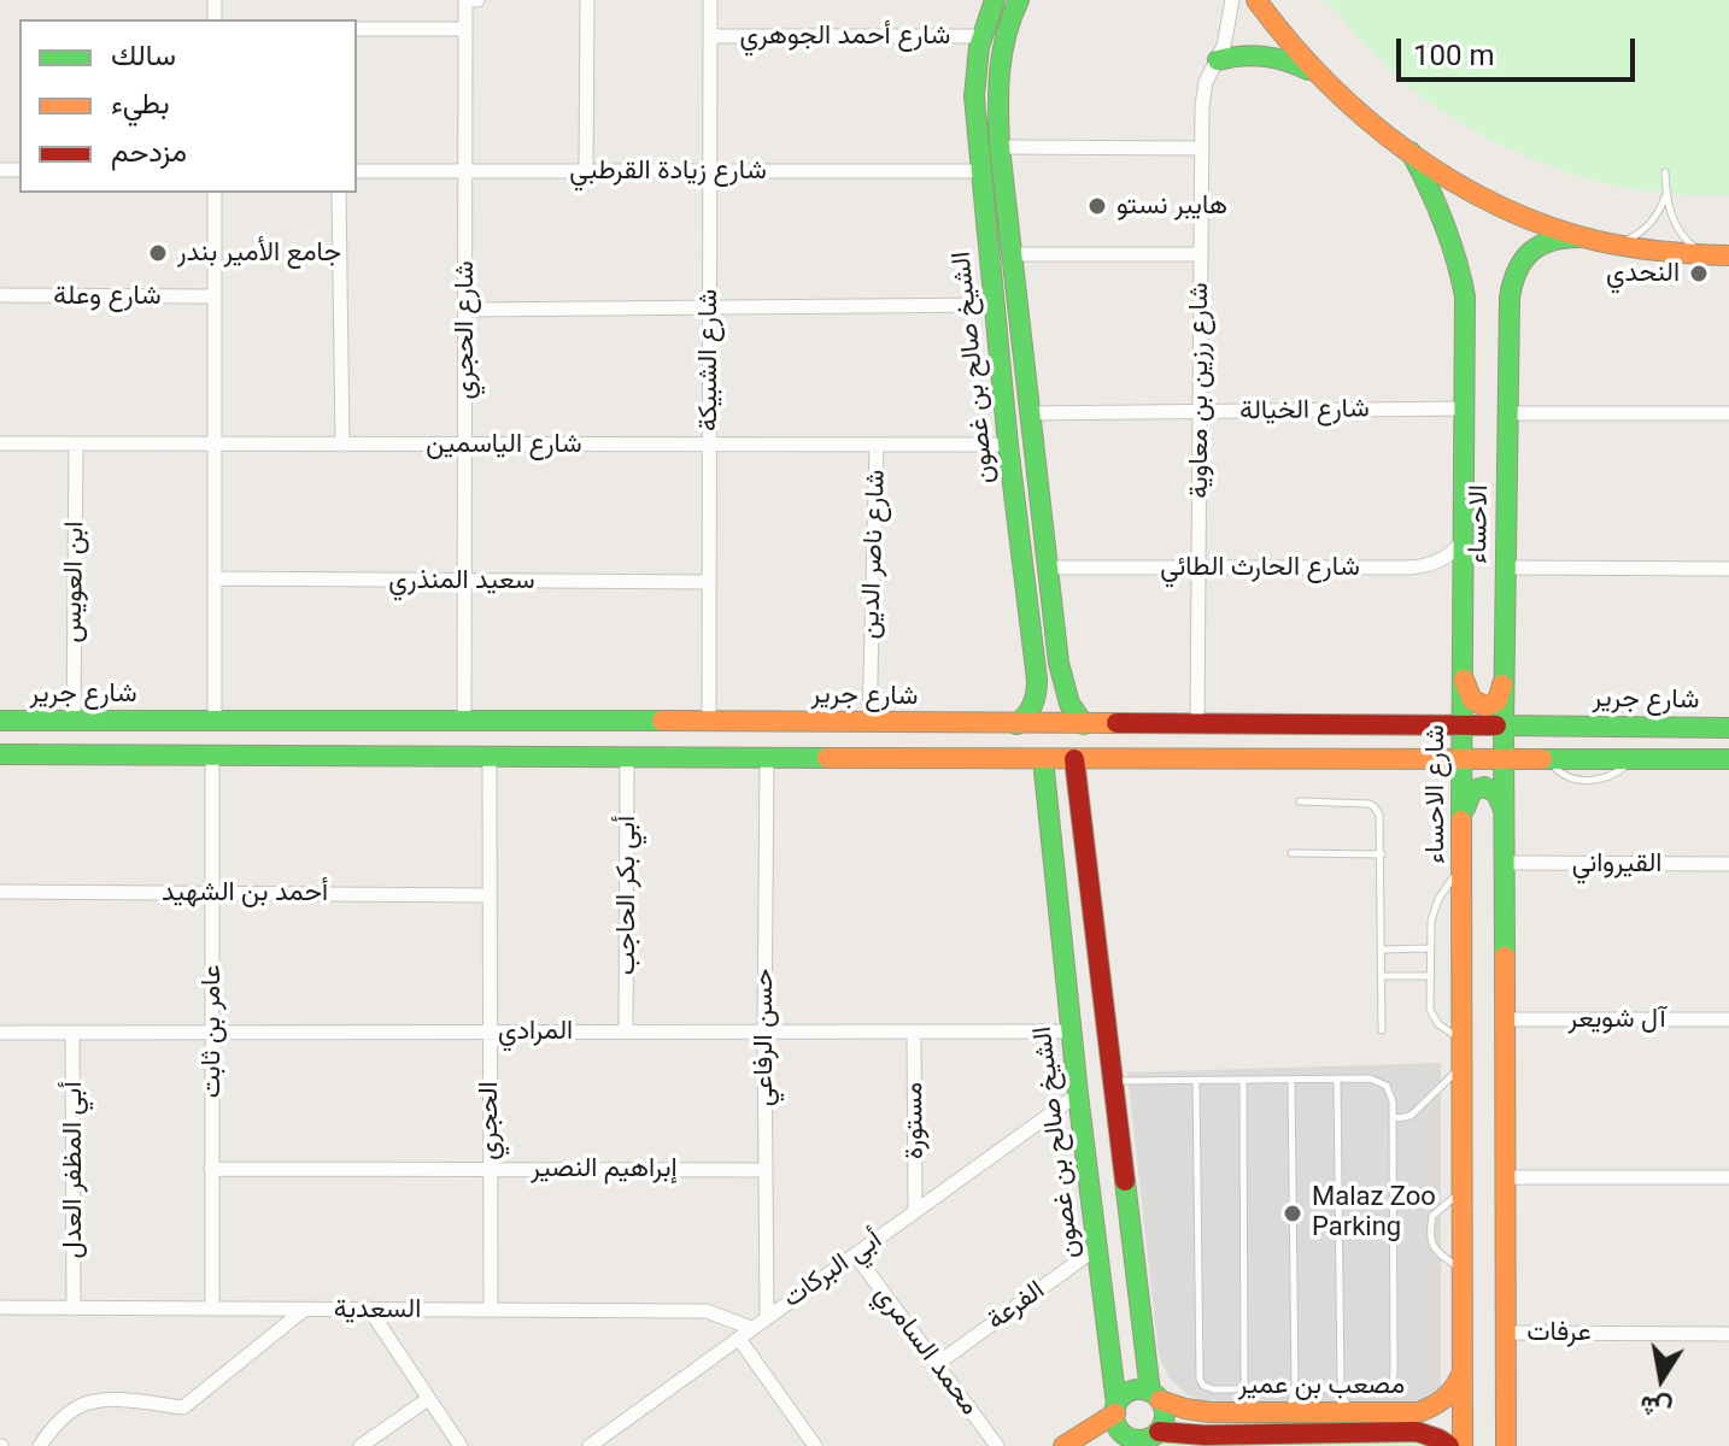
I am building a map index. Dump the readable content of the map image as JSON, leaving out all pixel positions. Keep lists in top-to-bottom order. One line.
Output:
{"streets":{"main road":["الشيخ صالح بن غصون","الاحساء","شارع جرير","شارع الاحساء","مصعب بن عمير"],"street":["شارع أحمد الجوهري","شارع زيادة القرطبي","شارع وعلة","شارع الحجري","شارع الشبيكة","شارع رزين بن معاوية","شارع الخيالة","شارع الياسمين","شارع ناصر الدين","شارع الحارث الطائي","سعيد المنذري","ابن العويس","القيرواني","أحمد بن الشهيد","أبي بكر الحاجب","آل شويعر","عامر بن ثابت","المرادي","حسن الرفاعي","الحجري","مستورة","إبراهيم النصير","أبي المظفر العدل","أبي البركات","الفرعة","السعدية","عرفات","محمد السامري"]},"crossings":[["شارع أحمد الجوهري","شارع الشبيكة"],["شارع أحمد الجوهري","الشيخ صالح بن غصون"],["شارع زيادة القرطبي","شارع الحجري"],["شارع زيادة القرطبي","شارع الشبيكة"],["شارع زيادة القرطبي","الشيخ صالح بن غصون"],["شارع الحجري","شارع الياسمين"],["شارع الحجري","سعيد المنذري"],["شارع الحجري","شارع جرير"],["شارع الشبيكة","شارع الياسمين"],["شارع الشبيكة","سعيد المنذري"],["شارع الشبيكة","شارع جرير"],["الشيخ صالح بن غصون","شارع الخيالة"],["الشيخ صالح بن غصون","شارع الياسمين"],["الشيخ صالح بن غصون","شارع الحارث الطائي"],["الشيخ صالح بن غصون","شارع جرير"],["الشيخ صالح بن غصون","المرادي"],["الشيخ صالح بن غصون","أبي البركات"],["الشيخ صالح بن غصون","الفرعة"],["الشيخ صالح بن غصون","مصعب بن عمير"],["شارع رزين بن معاوية","شارع الخيالة"],["شارع رزين بن معاوية","شارع الحارث الطائي"],["شارع رزين بن معاوية","شارع جرير"],["شارع الخيالة","شارع الاحساء"],["شارع الياسمين","شارع ناصر الدين"],["شارع الياسمين","ابن العويس"],["الاحساء","شارع جرير"],["شارع ناصر الدين","شارع جرير"],["شارع الحارث الطائي","شارع الاحساء"],["ابن العويس","شارع جرير"],["شارع جرير","شارع الاحساء"],["شارع الاحساء","مصعب بن عمير"],["أحمد بن الشهيد","عامر بن ثابت"],["أحمد بن الشهيد","الحجري"],["أبي بكر الحاجب","المرادي"],["عامر بن ثابت","المرادي"],["عامر بن ثابت","إبراهيم النصير"],["عامر بن ثابت","السعدية"],["المرادي","حسن الرفاعي"],["المرادي","الحجري"],["المرادي","مستورة"],["المرادي","أبي المظفر العدل"],["حسن الرفاعي","إبراهيم النصير"],["حسن الرفاعي","أبي البركات"],["الحجري","إبراهيم النصير"],["الحجري","السعدية"],["مستورة","أبي البركات"],["أبي المظفر العدل","السعدية"],["أبي البركات","السعدية"],["أبي البركات","محمد السامري"],["الفرعة","محمد السامري"]],"places":["هايبر نستو","جامع الأمير بندر","النحدي","Malaz Zoo Parking"],"legend":["سالك","بطيء","مزدحم"],"scale_bar":"100 m","north":"bottom"}
